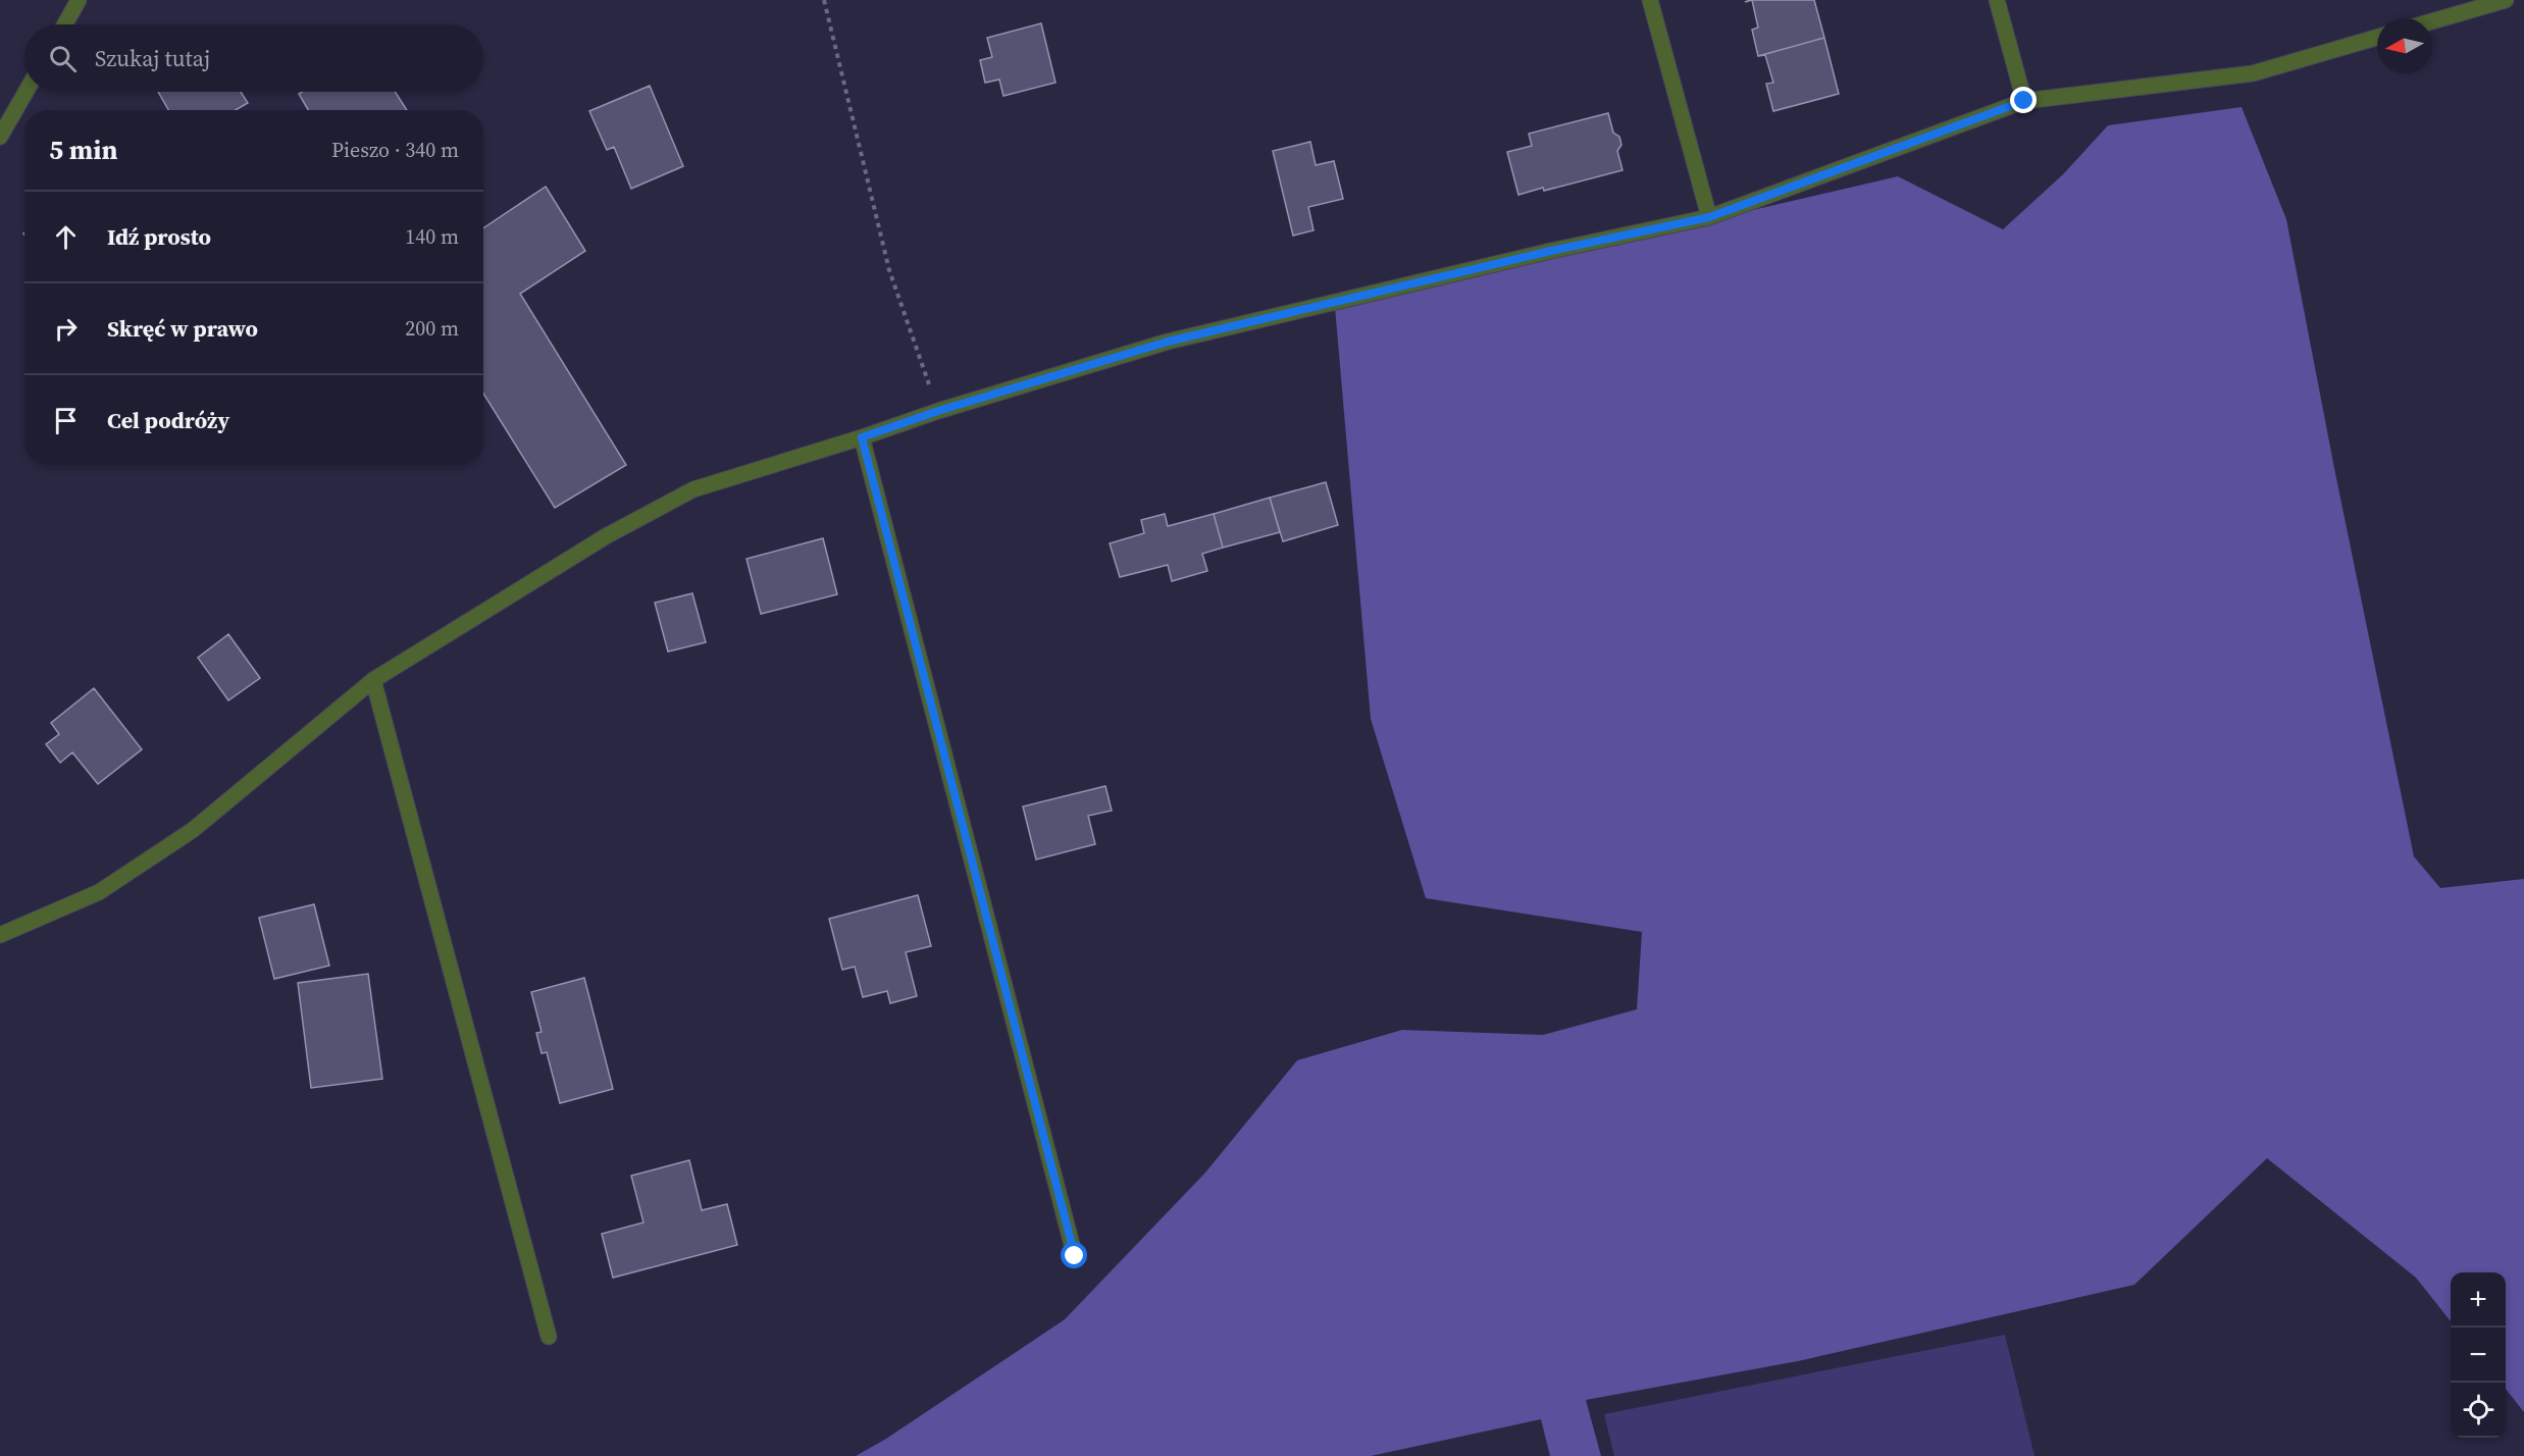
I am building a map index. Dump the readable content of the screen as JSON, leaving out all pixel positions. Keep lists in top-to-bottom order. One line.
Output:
{"north":"left","page":{"search":"Szukaj tutaj","heading":["5 min","Pieszo · 340 m"],"list":[["Idź prosto","140 m"],["Skręć w prawo","200 m"],"Cel podróży"],"map_buttons":["+","−"]}}
